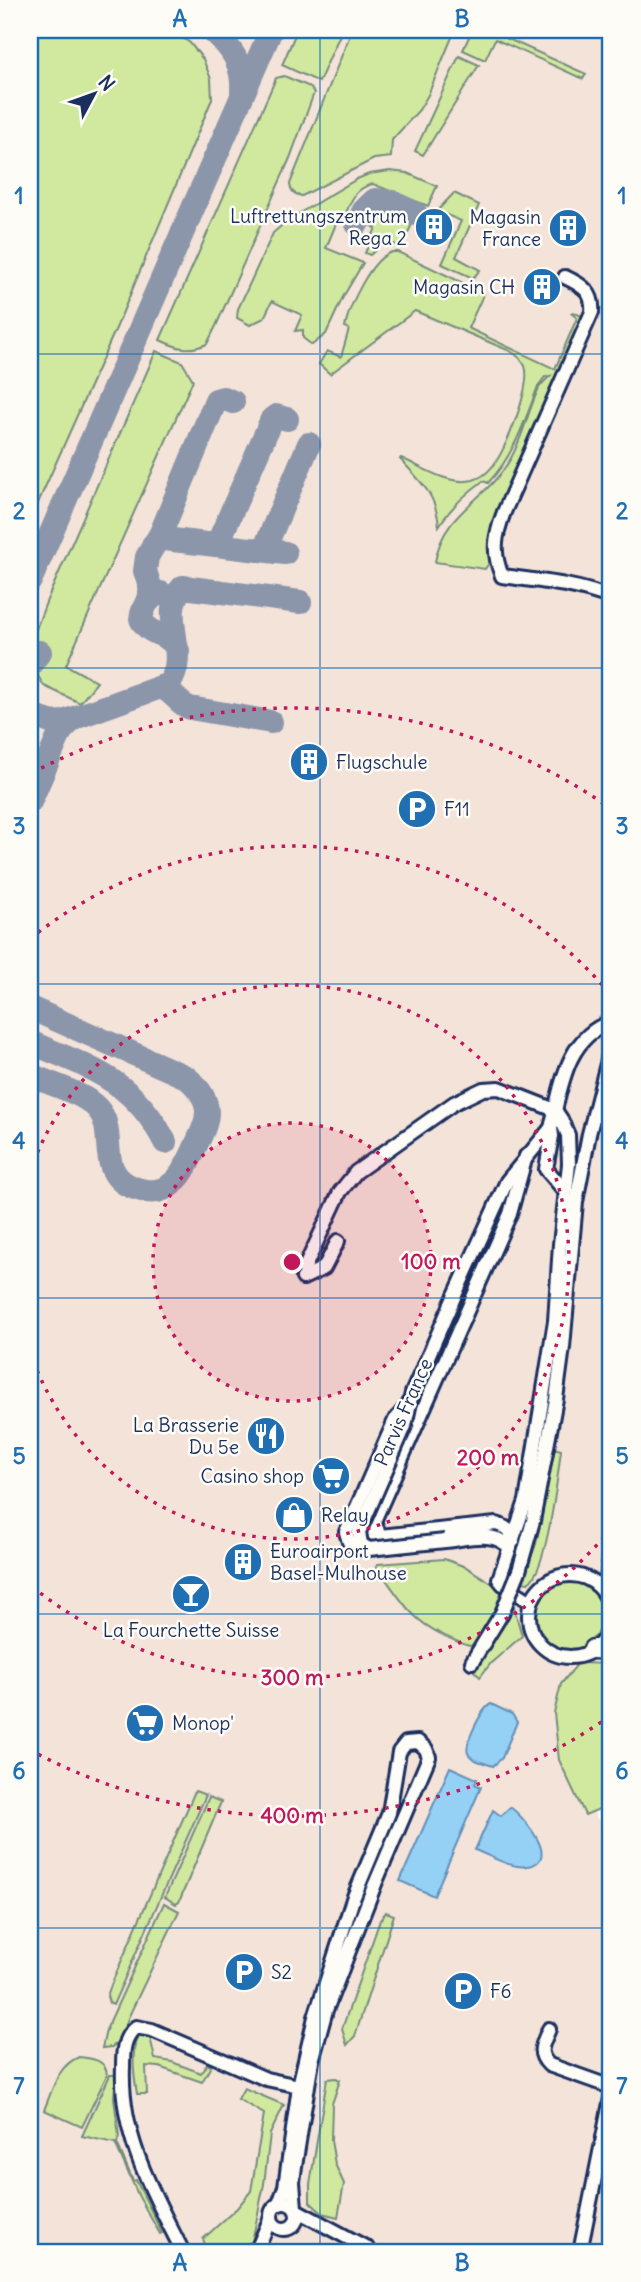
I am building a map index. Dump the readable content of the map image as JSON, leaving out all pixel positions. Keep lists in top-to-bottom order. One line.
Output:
{"streets":{"street":["Parvis France"]},"places":{"building":["Luftrettungszentrum Rega 2","Magasin France","Magasin CH","Flugschule","Euroairport Basel-Mulhouse"],"parking":["F11","S2","F6"],"restaurant":["La Brasserie Du 5e"],"supermarket":["Casino shop","Monop'"],"shop":["Relay"],"bar":["La Fourchette Suisse"]},"north":"top right","grid":{"columns":["A","B"],"rows":["1","2","3","4","5","6","7"]},"rings":["100 m","200 m","300 m","400 m"]}
